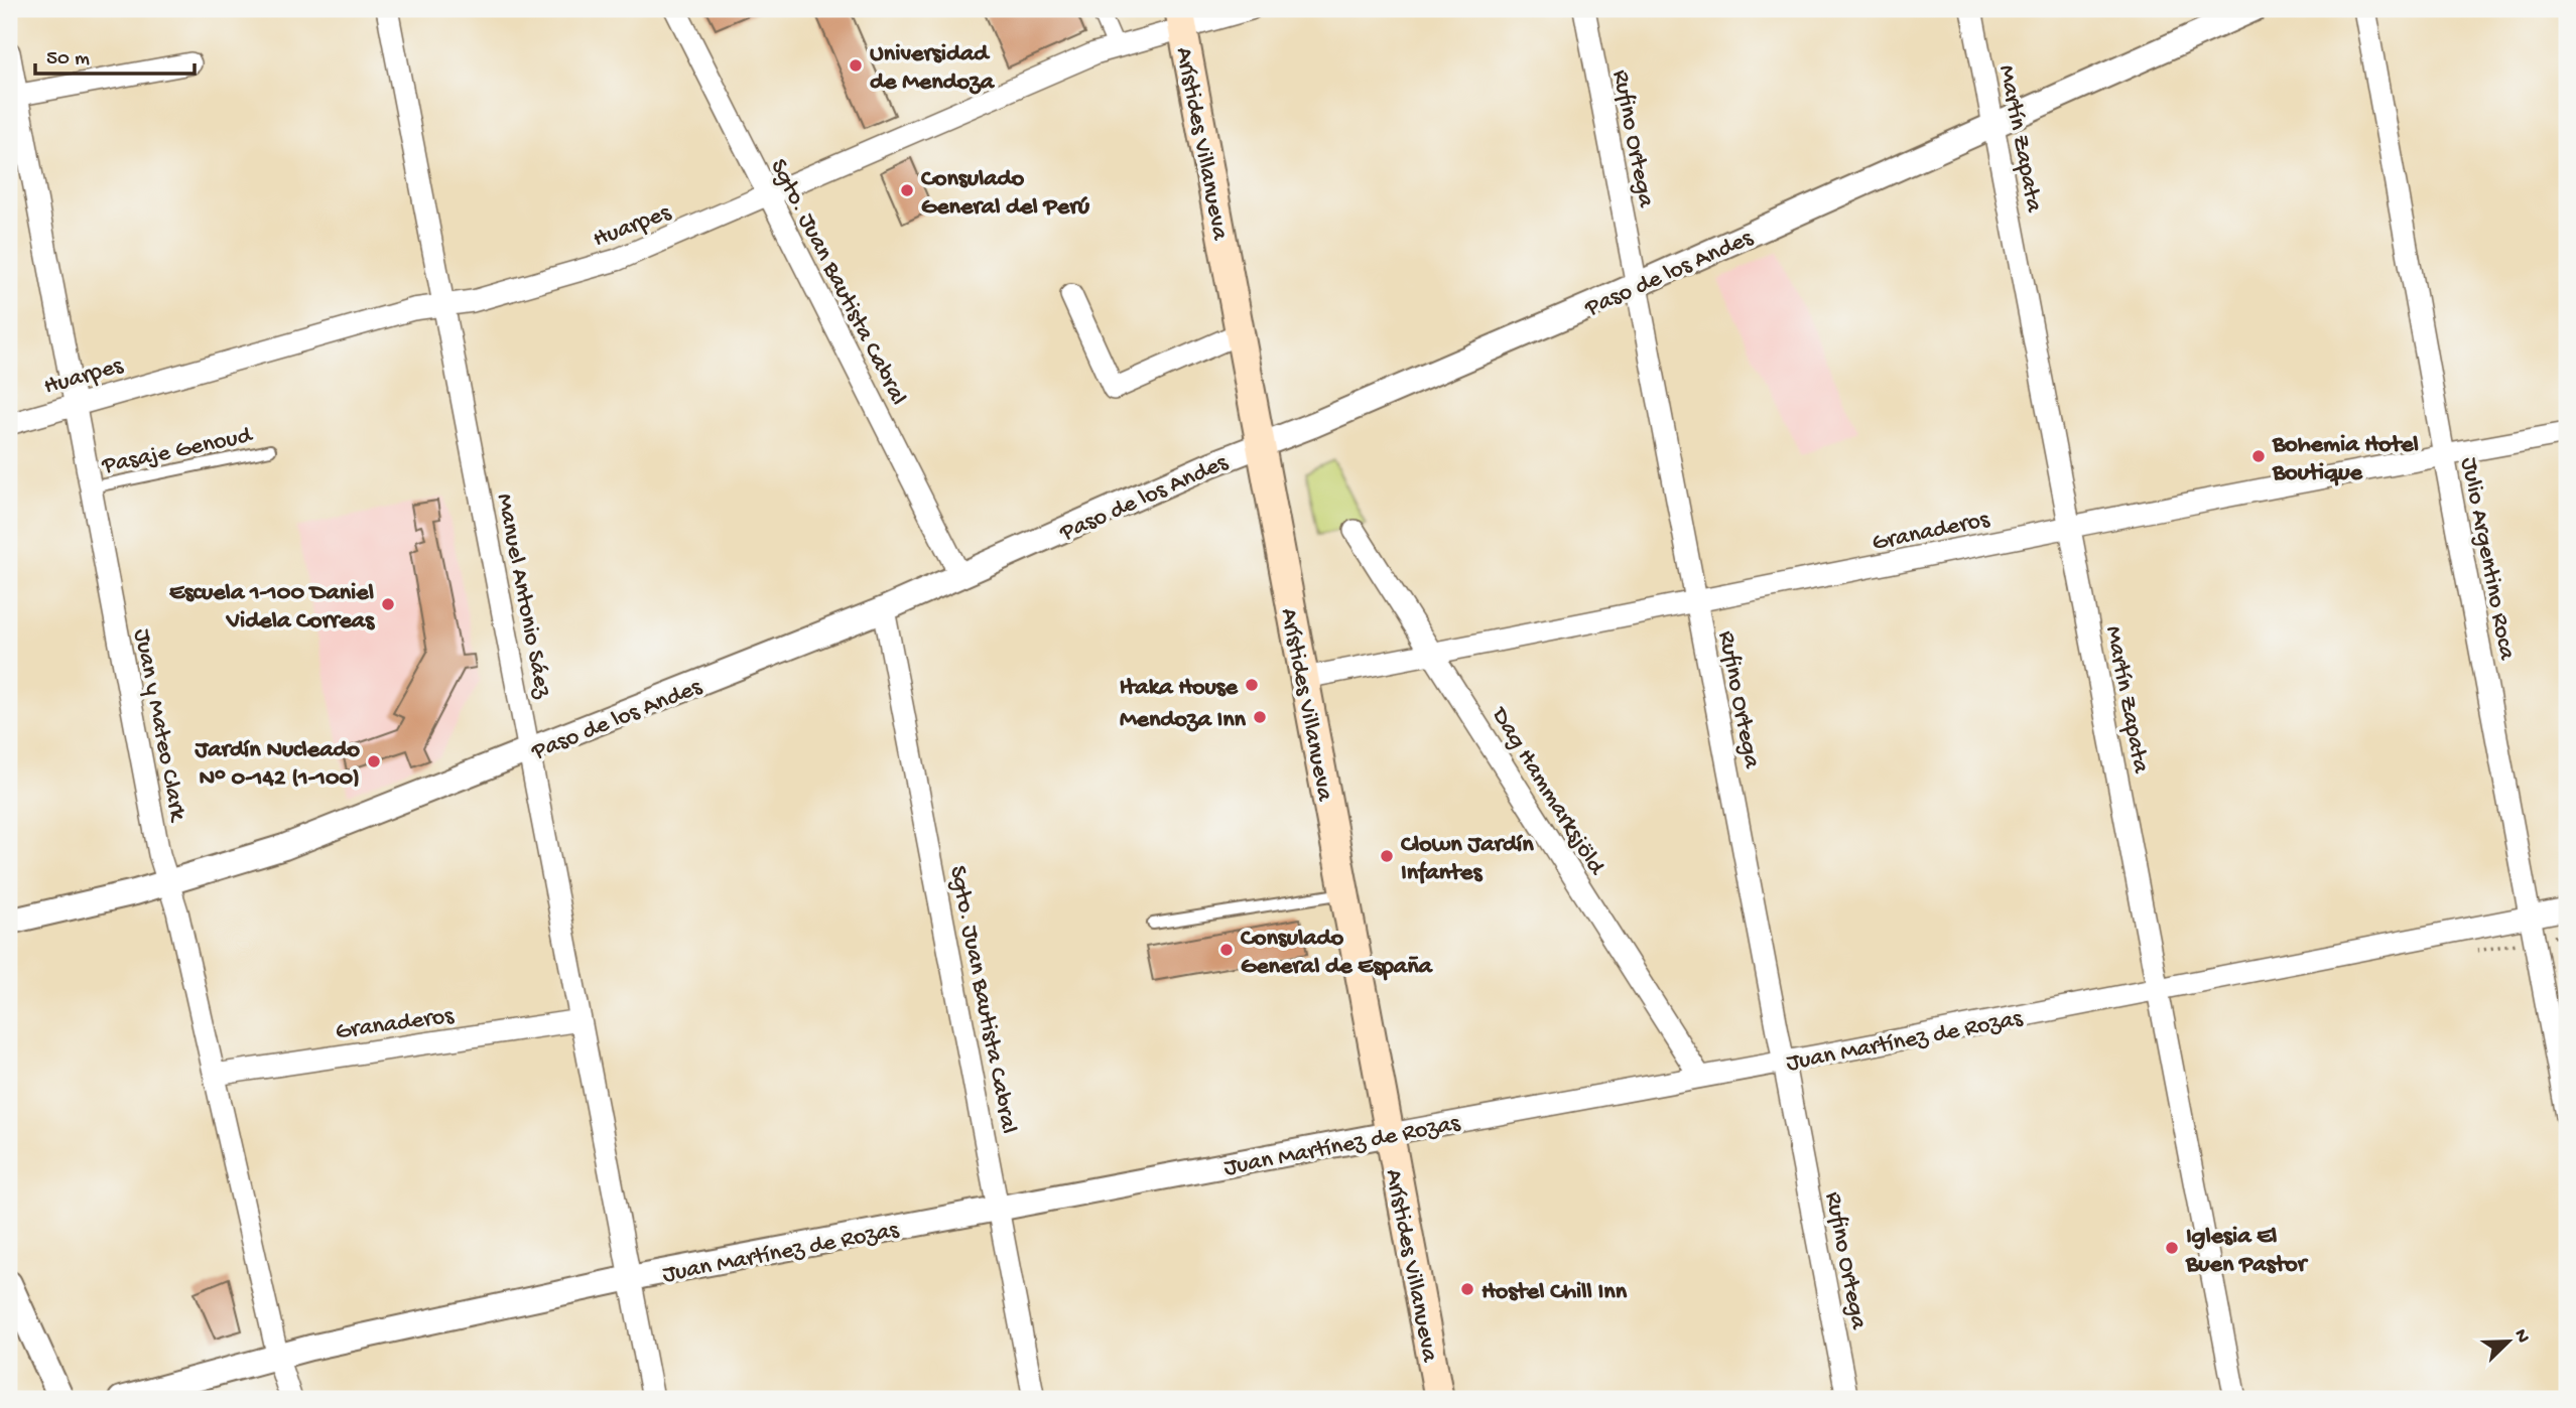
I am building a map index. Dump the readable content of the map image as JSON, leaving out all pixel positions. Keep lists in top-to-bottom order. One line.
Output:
{"streets":{"main road":["Arístides Villanueva"],"street":["Rufino Ortega","Martín Zapata","Huarpes","Paso de los Andes","Sgto. Juan Bautista Cabral","Granaderos","Julio Argentino Roca","Manuel Antonio Sáez","Juan y Mateo Clark","Dag Hammarksjöld","Juan Martínez de Rozas"],"lane":["Pasaje Genoud"]},"crossings":[["Rufino Ortega","Paso de los Andes"],["Rufino Ortega","Granaderos"],["Rufino Ortega","Juan Martínez de Rozas"],["Martín Zapata","Paso de los Andes"],["Martín Zapata","Granaderos"],["Martín Zapata","Juan Martínez de Rozas"],["Arístides Villanueva","Huarpes"],["Arístides Villanueva","Paso de los Andes"],["Arístides Villanueva","Granaderos"],["Arístides Villanueva","Juan Martínez de Rozas"],["Huarpes","Sgto. Juan Bautista Cabral"],["Huarpes","Manuel Antonio Sáez"],["Huarpes","Juan y Mateo Clark"],["Paso de los Andes","Sgto. Juan Bautista Cabral"],["Paso de los Andes","Manuel Antonio Sáez"],["Paso de los Andes","Juan y Mateo Clark"],["Sgto. Juan Bautista Cabral","Juan Martínez de Rozas"],["Pasaje Genoud","Juan y Mateo Clark"],["Granaderos","Julio Argentino Roca"],["Granaderos","Manuel Antonio Sáez"],["Granaderos","Juan y Mateo Clark"],["Granaderos","Dag Hammarksjöld"],["Julio Argentino Roca","Juan Martínez de Rozas"],["Manuel Antonio Sáez","Juan Martínez de Rozas"],["Juan y Mateo Clark","Juan Martínez de Rozas"],["Dag Hammarksjöld","Juan Martínez de Rozas"]],"places":["Universidad de Mendoza","Consulado General del Perú","Bohemia Hotel Boutique","Escuela 1-100 Daniel Videla Correas","Itaka House","Mendoza Inn","Jardín Nucleado N° 0-142 (1-100)","Clown Jardín Infantes","Consulado General de España","Iglesia El Buen Pastor","Hostel Chill Inn"],"scale_bar":"50 m","north":"top right"}
